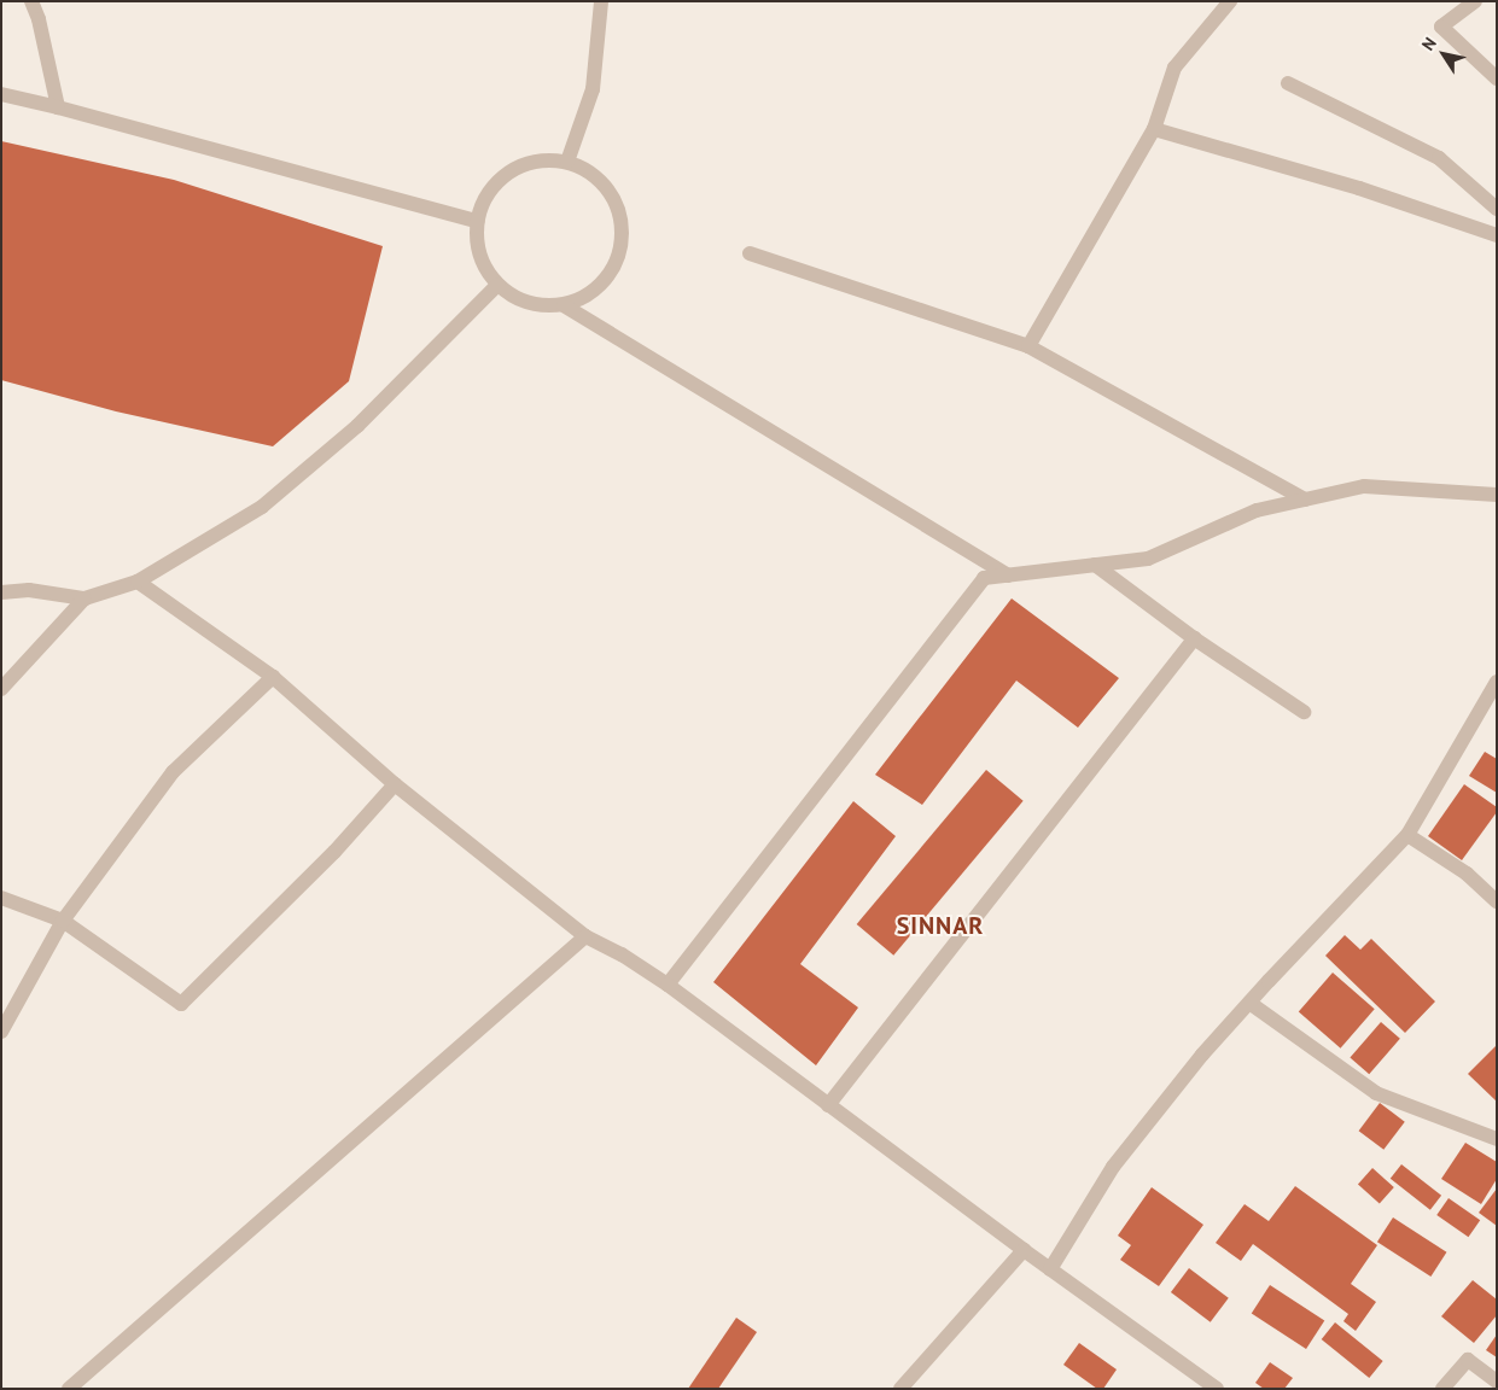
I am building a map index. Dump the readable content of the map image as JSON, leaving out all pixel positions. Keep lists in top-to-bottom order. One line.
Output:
{"districts":["SINNAR"],"north":"top left"}
